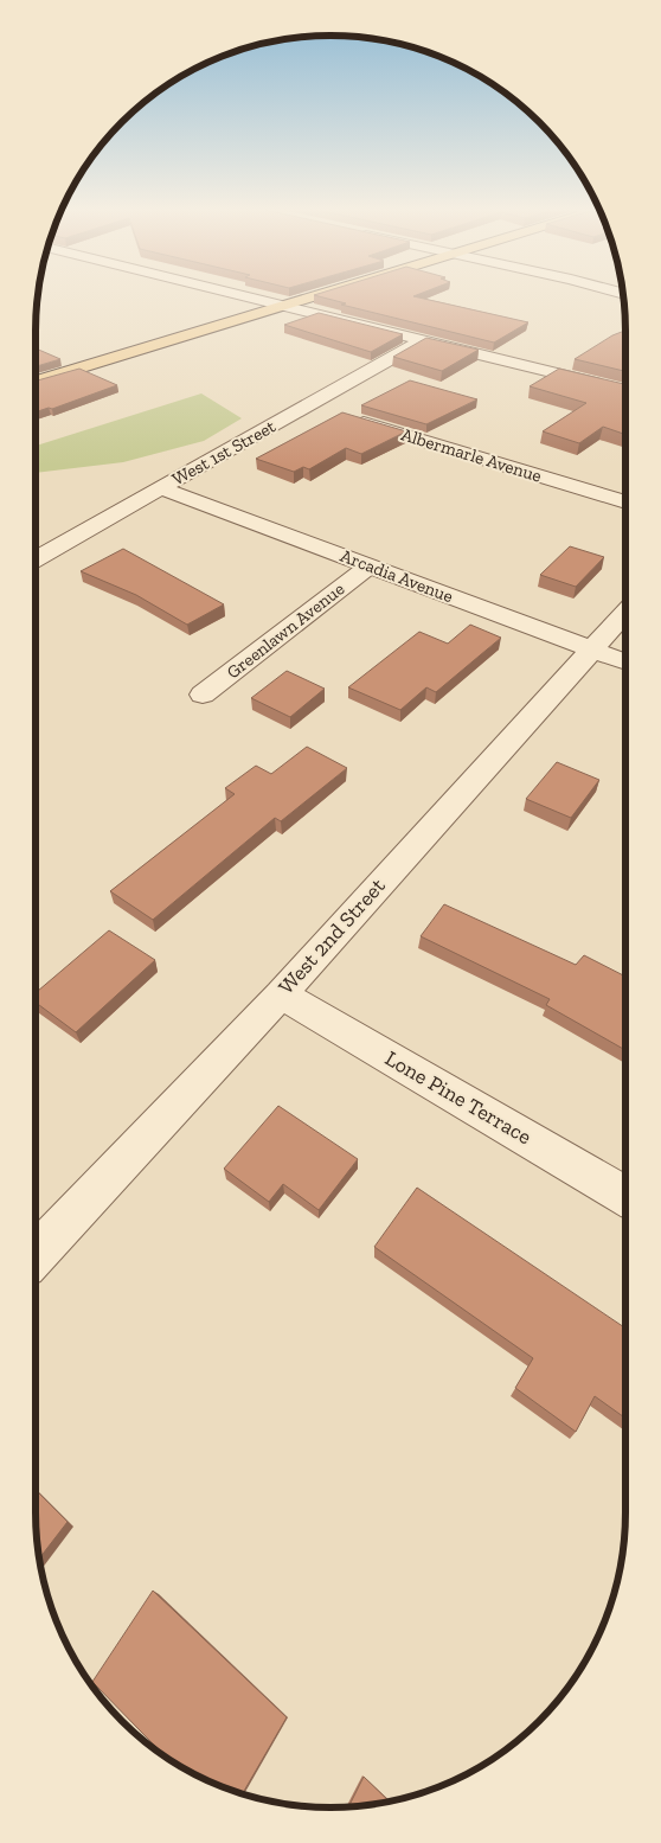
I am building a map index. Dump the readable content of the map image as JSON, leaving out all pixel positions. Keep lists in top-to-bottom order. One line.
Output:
{"streets":{"street":["West 1st Street","Albermarle Avenue","Arcadia Avenue","Greenlawn Avenue","West 2nd Street","Lone Pine Terrace"]},"crossings":[["West 1st Street","Albermarle Avenue"],["West 1st Street","Arcadia Avenue"],["Arcadia Avenue","Greenlawn Avenue"],["Arcadia Avenue","West 2nd Street"],["West 2nd Street","Lone Pine Terrace"]]}
